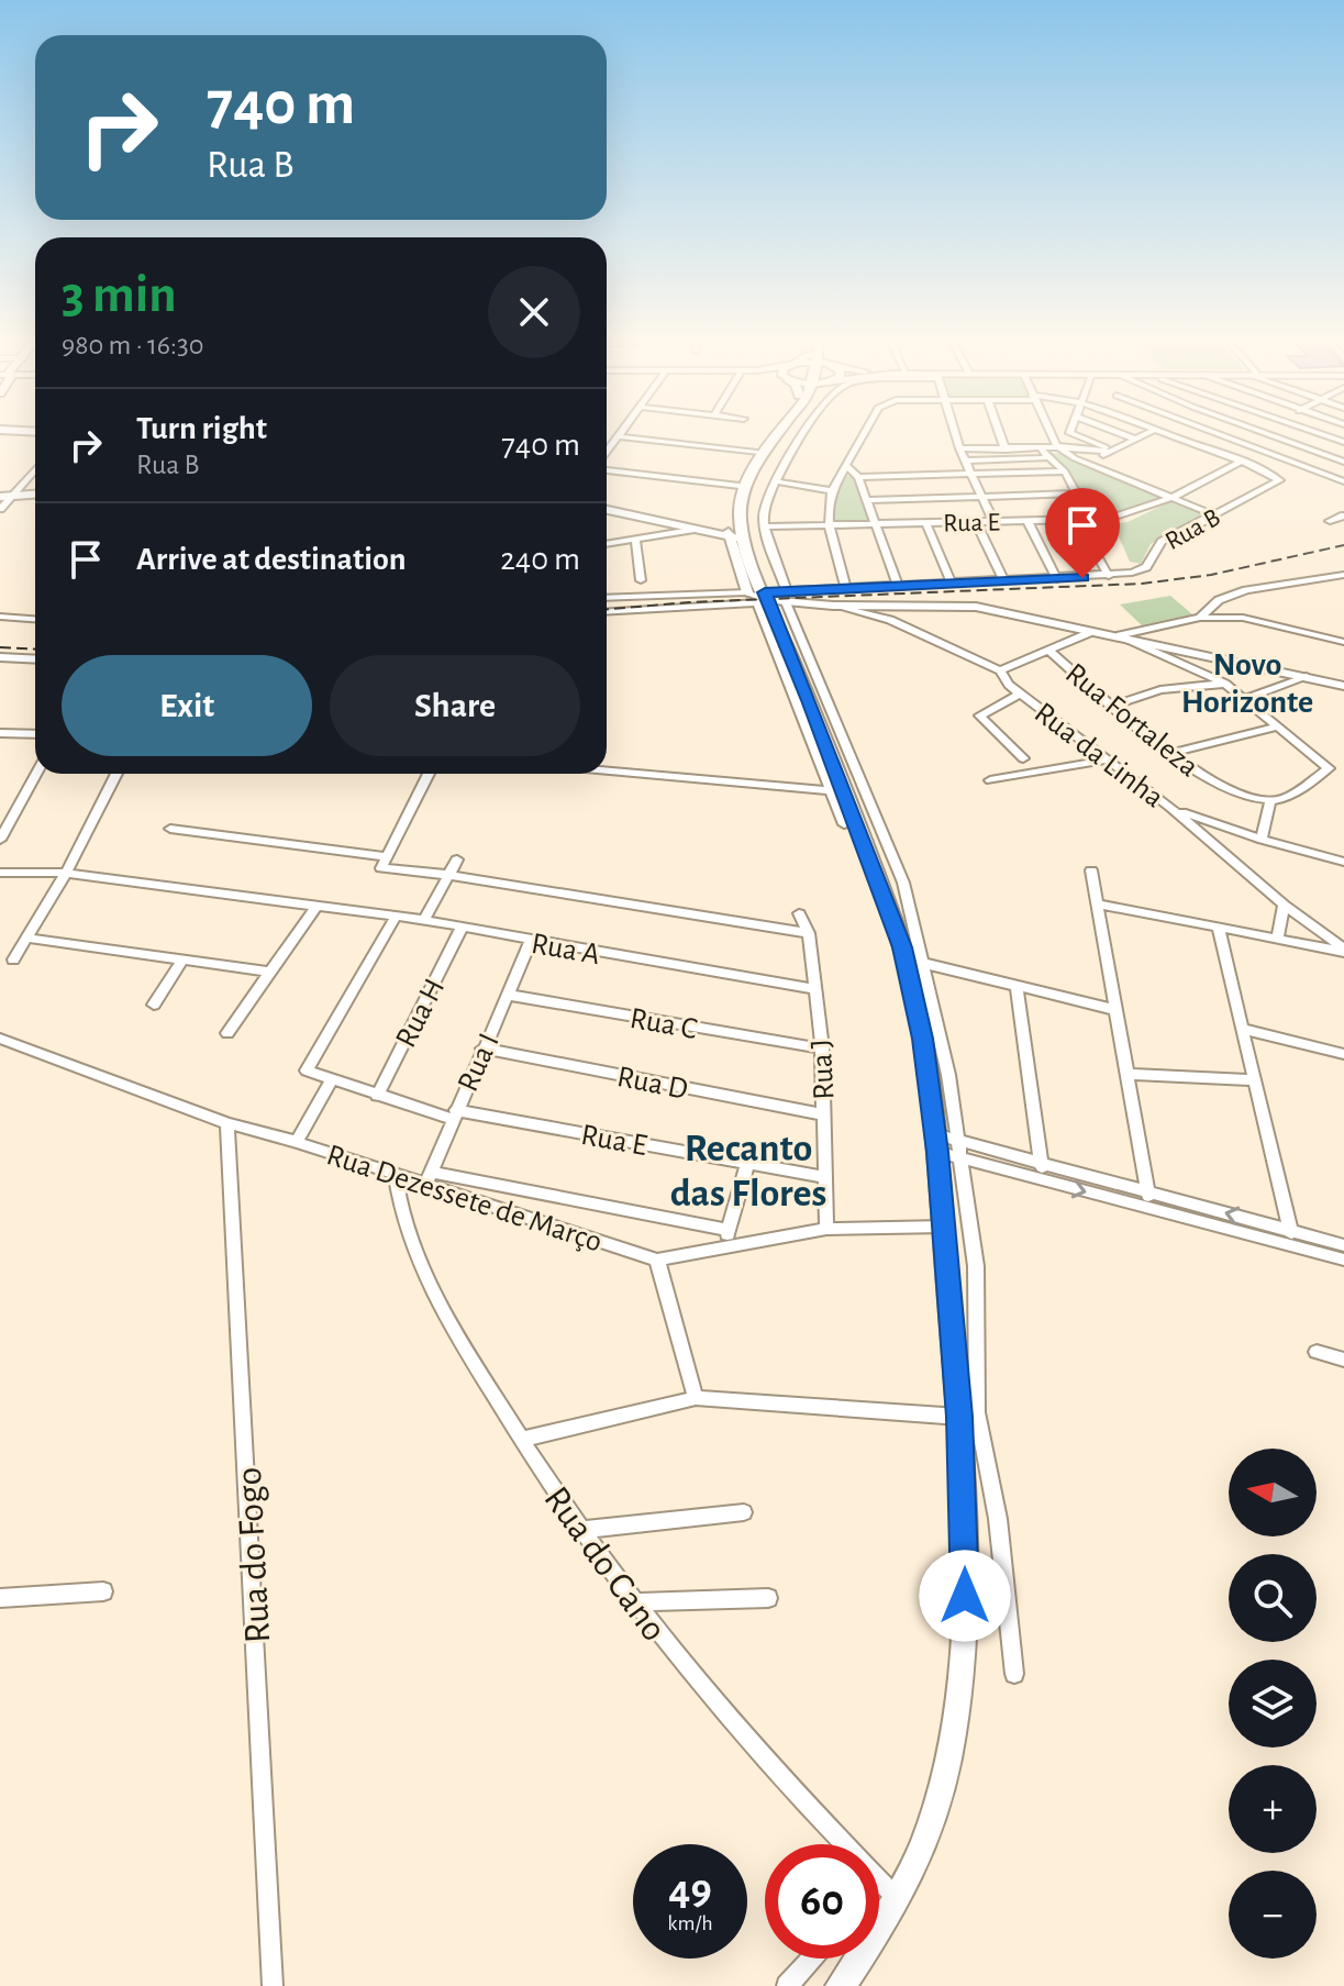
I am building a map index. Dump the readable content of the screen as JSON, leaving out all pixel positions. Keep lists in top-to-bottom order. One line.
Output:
{"streets":{"street":["Rua E","Rua B","Rua Fortaleza","Rua da Linha","Rua A","Rua H","Rua C","Rua I","Rua J","Rua D","Rua Dezessete de Março","Rua do Fogo","Rua do Cano"]},"crossings":[["Rua E","Rua B"],["Rua E","Rua A"],["Rua E","Rua H"],["Rua E","Rua I"],["Rua E","Rua J"],["Rua A","Rua H"],["Rua A","Rua I"],["Rua A","Rua J"],["Rua C","Rua I"],["Rua C","Rua J"],["Rua I","Rua D"],["Rua I","Rua Dezessete de Março"],["Rua J","Rua D"],["Rua J","Rua Dezessete de Março"],["Rua Dezessete de Março","Rua do Fogo"],["Rua Dezessete de Março","Rua do Cano"]],"districts":["Novo Horizonte","Recanto das Flores"],"north":"left","page":{"turn":["740 m","Rua B"],"heading":["3 min","980 m · 16:30"],"list":[{"name":"Turn right","note":"Rua B","value":"740 m"},{"name":"Arrive at destination","value":"240 m"}],"buttons":["Exit","Share"],"map_buttons":["+","−"],"speed":"49 km/h","limit":"60"}}
